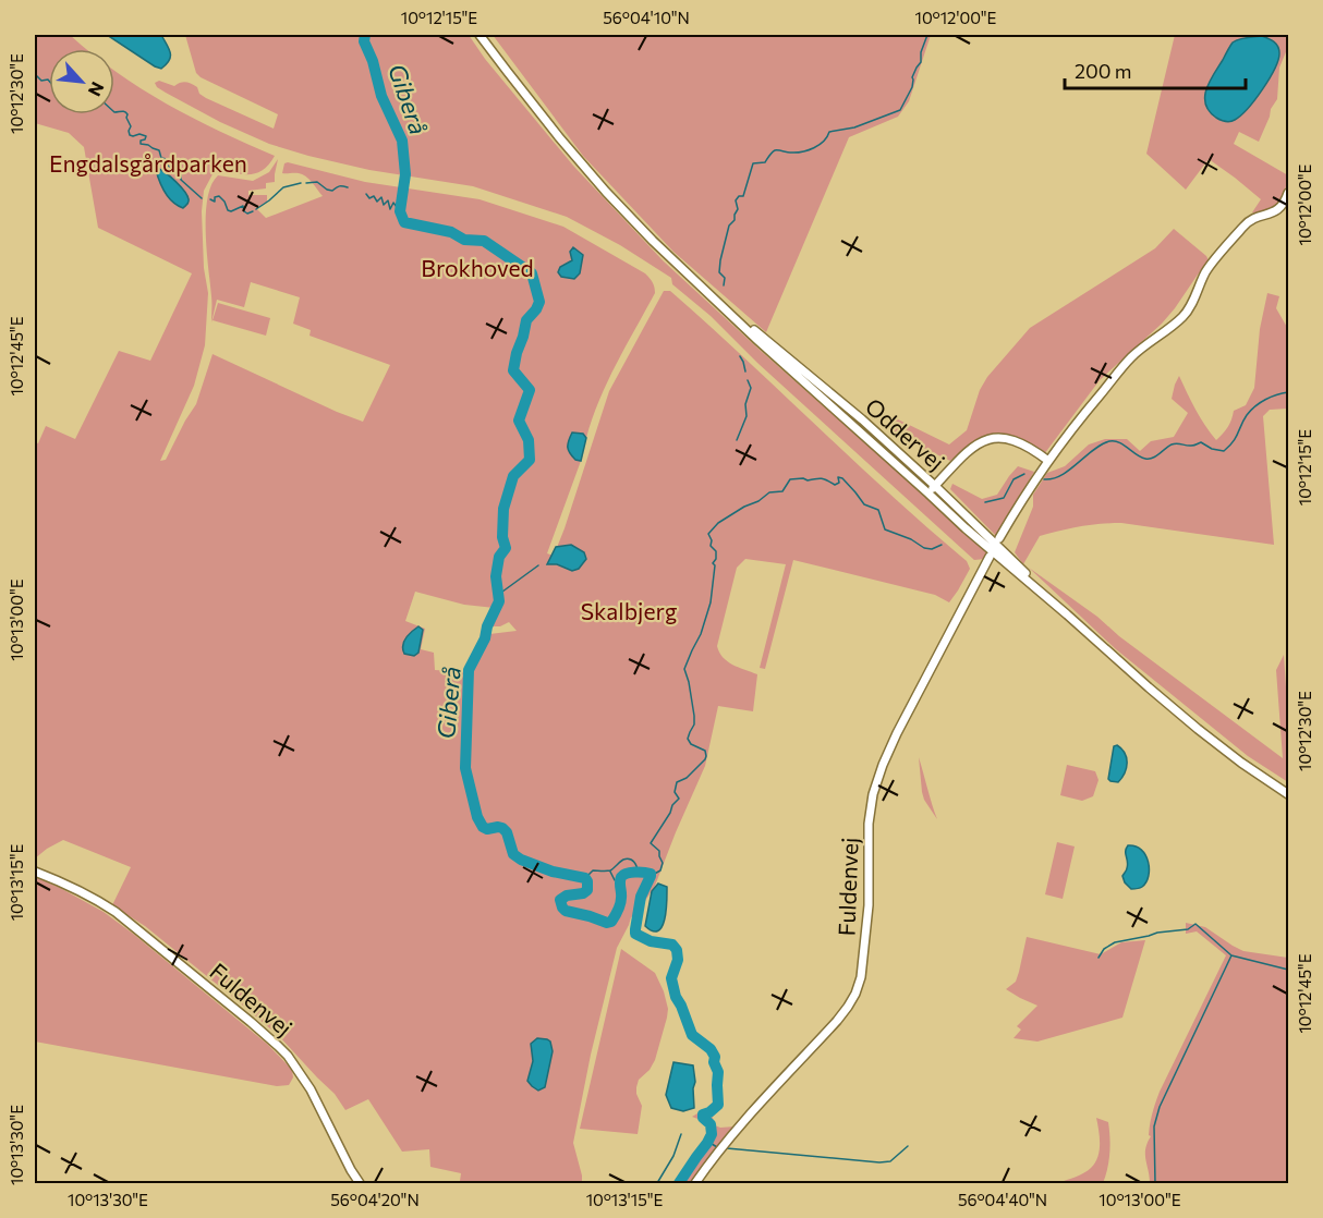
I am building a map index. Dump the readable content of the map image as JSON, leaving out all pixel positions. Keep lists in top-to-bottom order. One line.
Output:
{"streets":{"street":["Oddervej","Fuldenvej"]},"water":["Giberå"],"parks":["Engdalsgårdparken","Brokhoved","Skalbjerg"],"scale_bar":"200 m","north":"bottom right","coordinates":["10°12'15\"E","56°04'10\"N","10°12'00\"E","10°12'30\"E","10°12'45\"E","10°13'00\"E","10°13'15\"E","10°13'30\"E","56°04'20\"N","56°04'40\"N"]}
